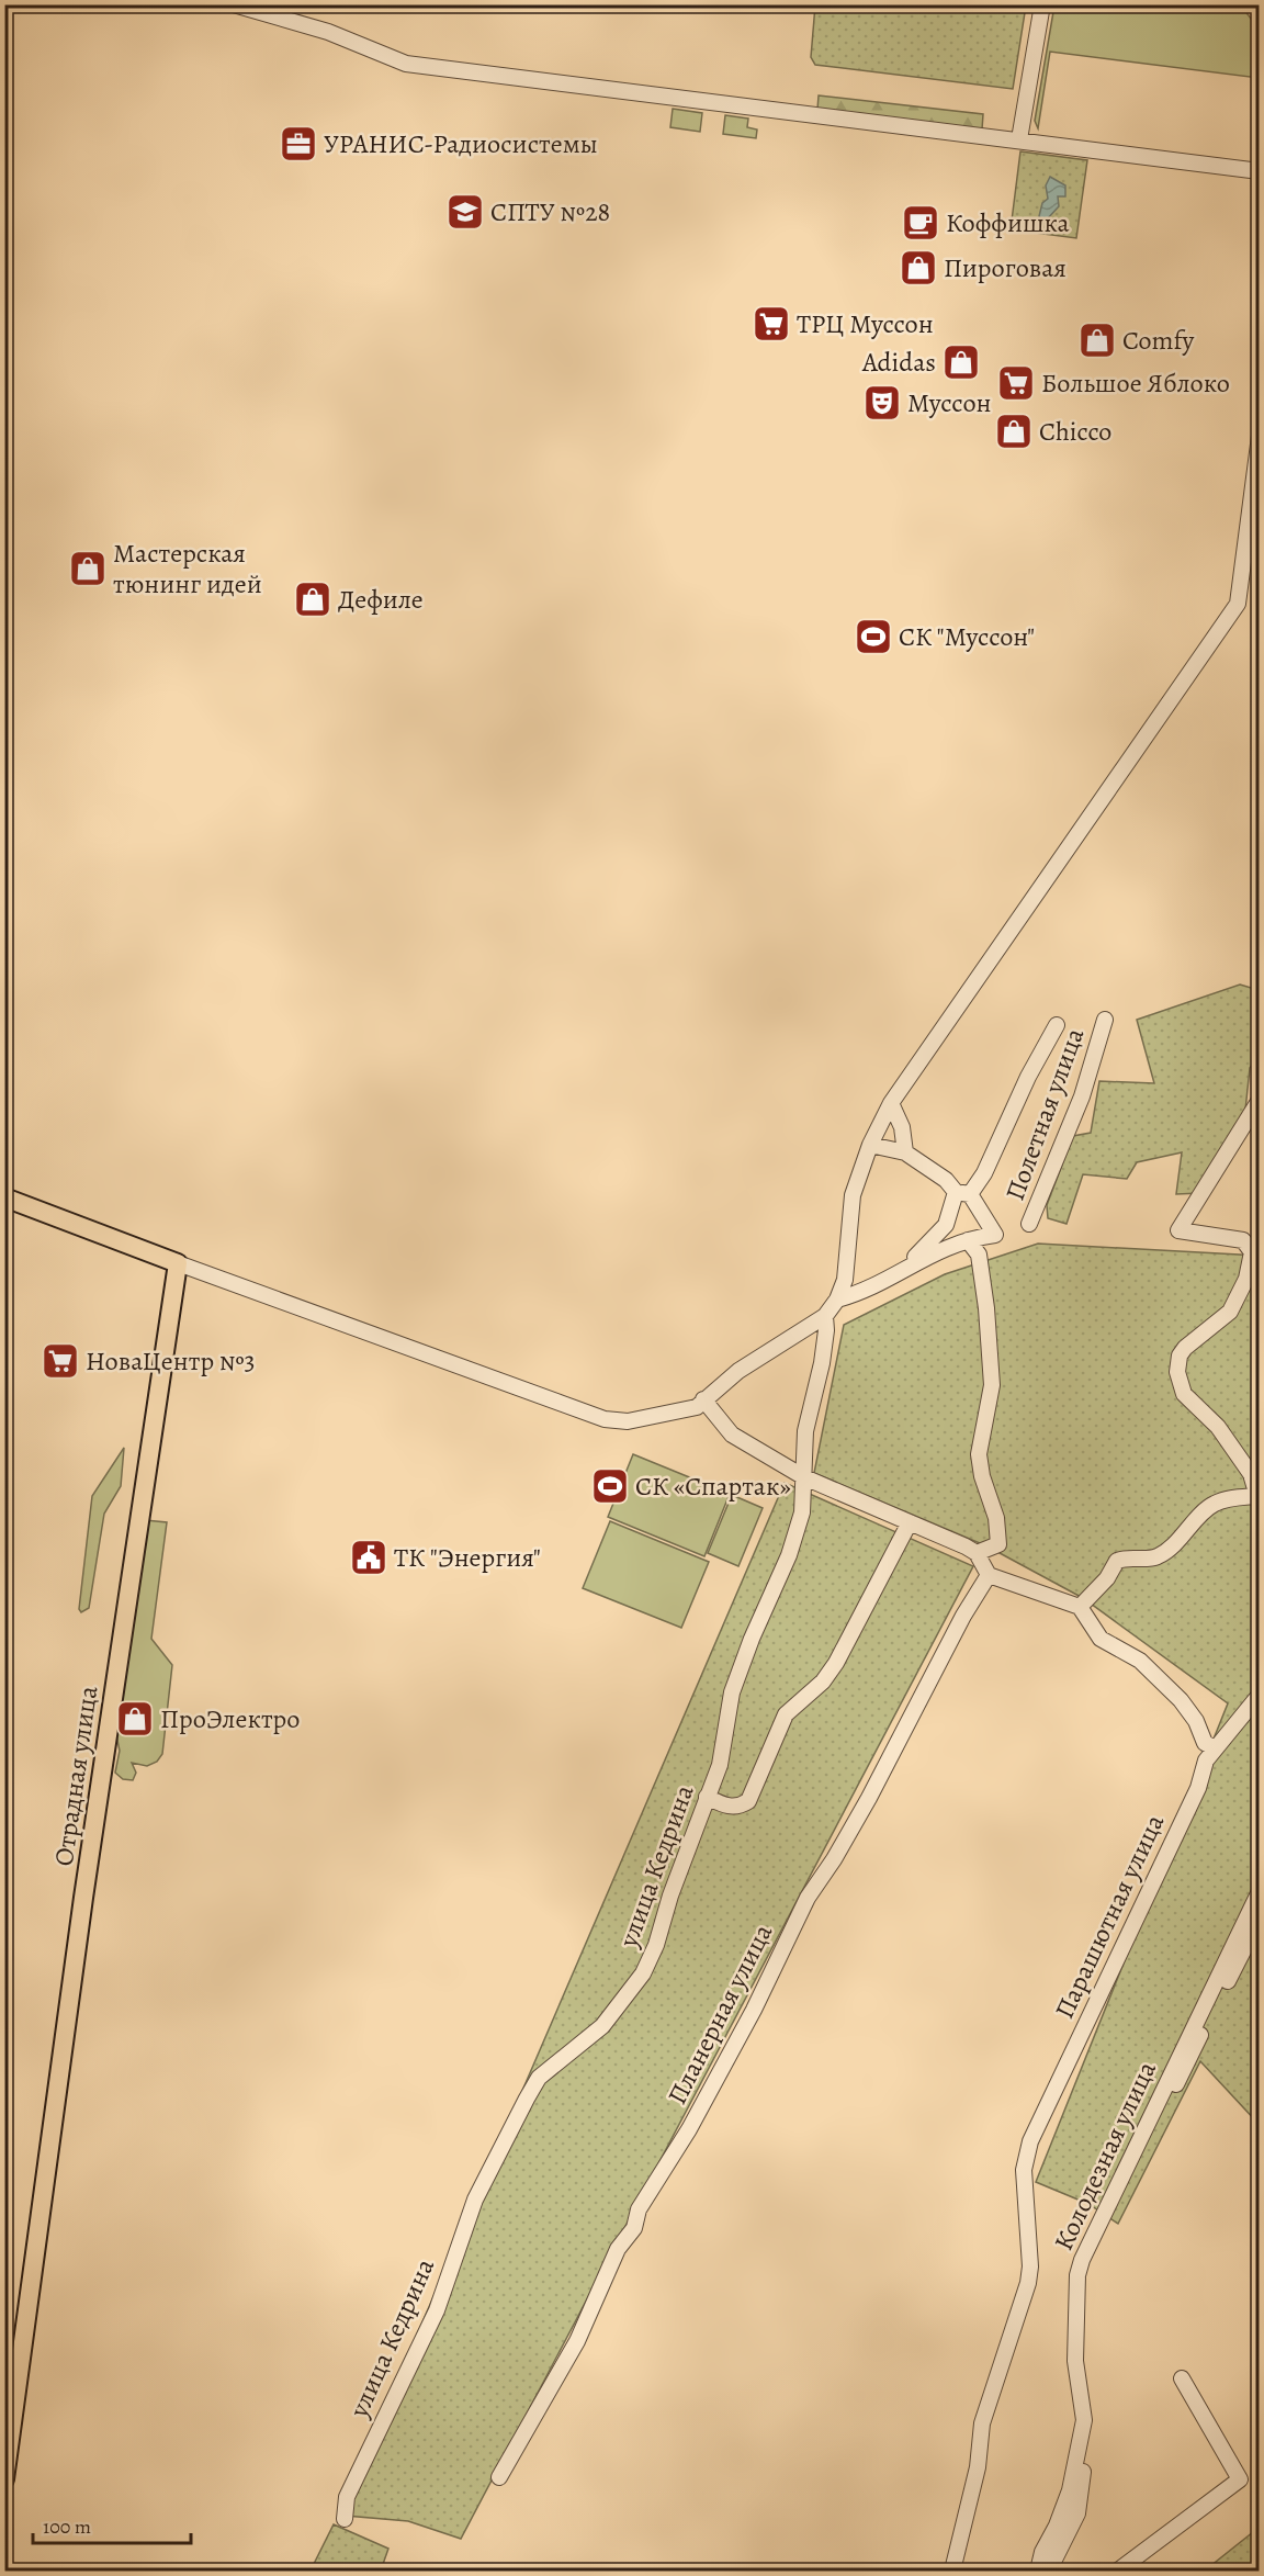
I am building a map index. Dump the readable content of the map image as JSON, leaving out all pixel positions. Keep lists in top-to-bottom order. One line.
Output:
{"streets":{"main road":["Отрадная улица"],"street":["Полетная улица","улица Кедрина","Парашютная улица","Планерная улица","Колодезная улица"]},"places":{"office":["УРАНИС-Радиосистемы"],"school or university":["СПТУ №28"],"cafe":["Коффишка"],"shop":["Пироговая","Comfy","Adidas","Chicco","Мастерская тюнинг идей","Дефиле","ПроЭлектро"],"supermarket":["ТРЦ Муссон","Большое Яблоко","НоваЦентр №3"],"theatre":["Муссон"],"sports":["СК \"Муссон\"","СК «Спартак»"],"public building":["ТК \"Энергия\""]},"scale_bar":"100 m"}
